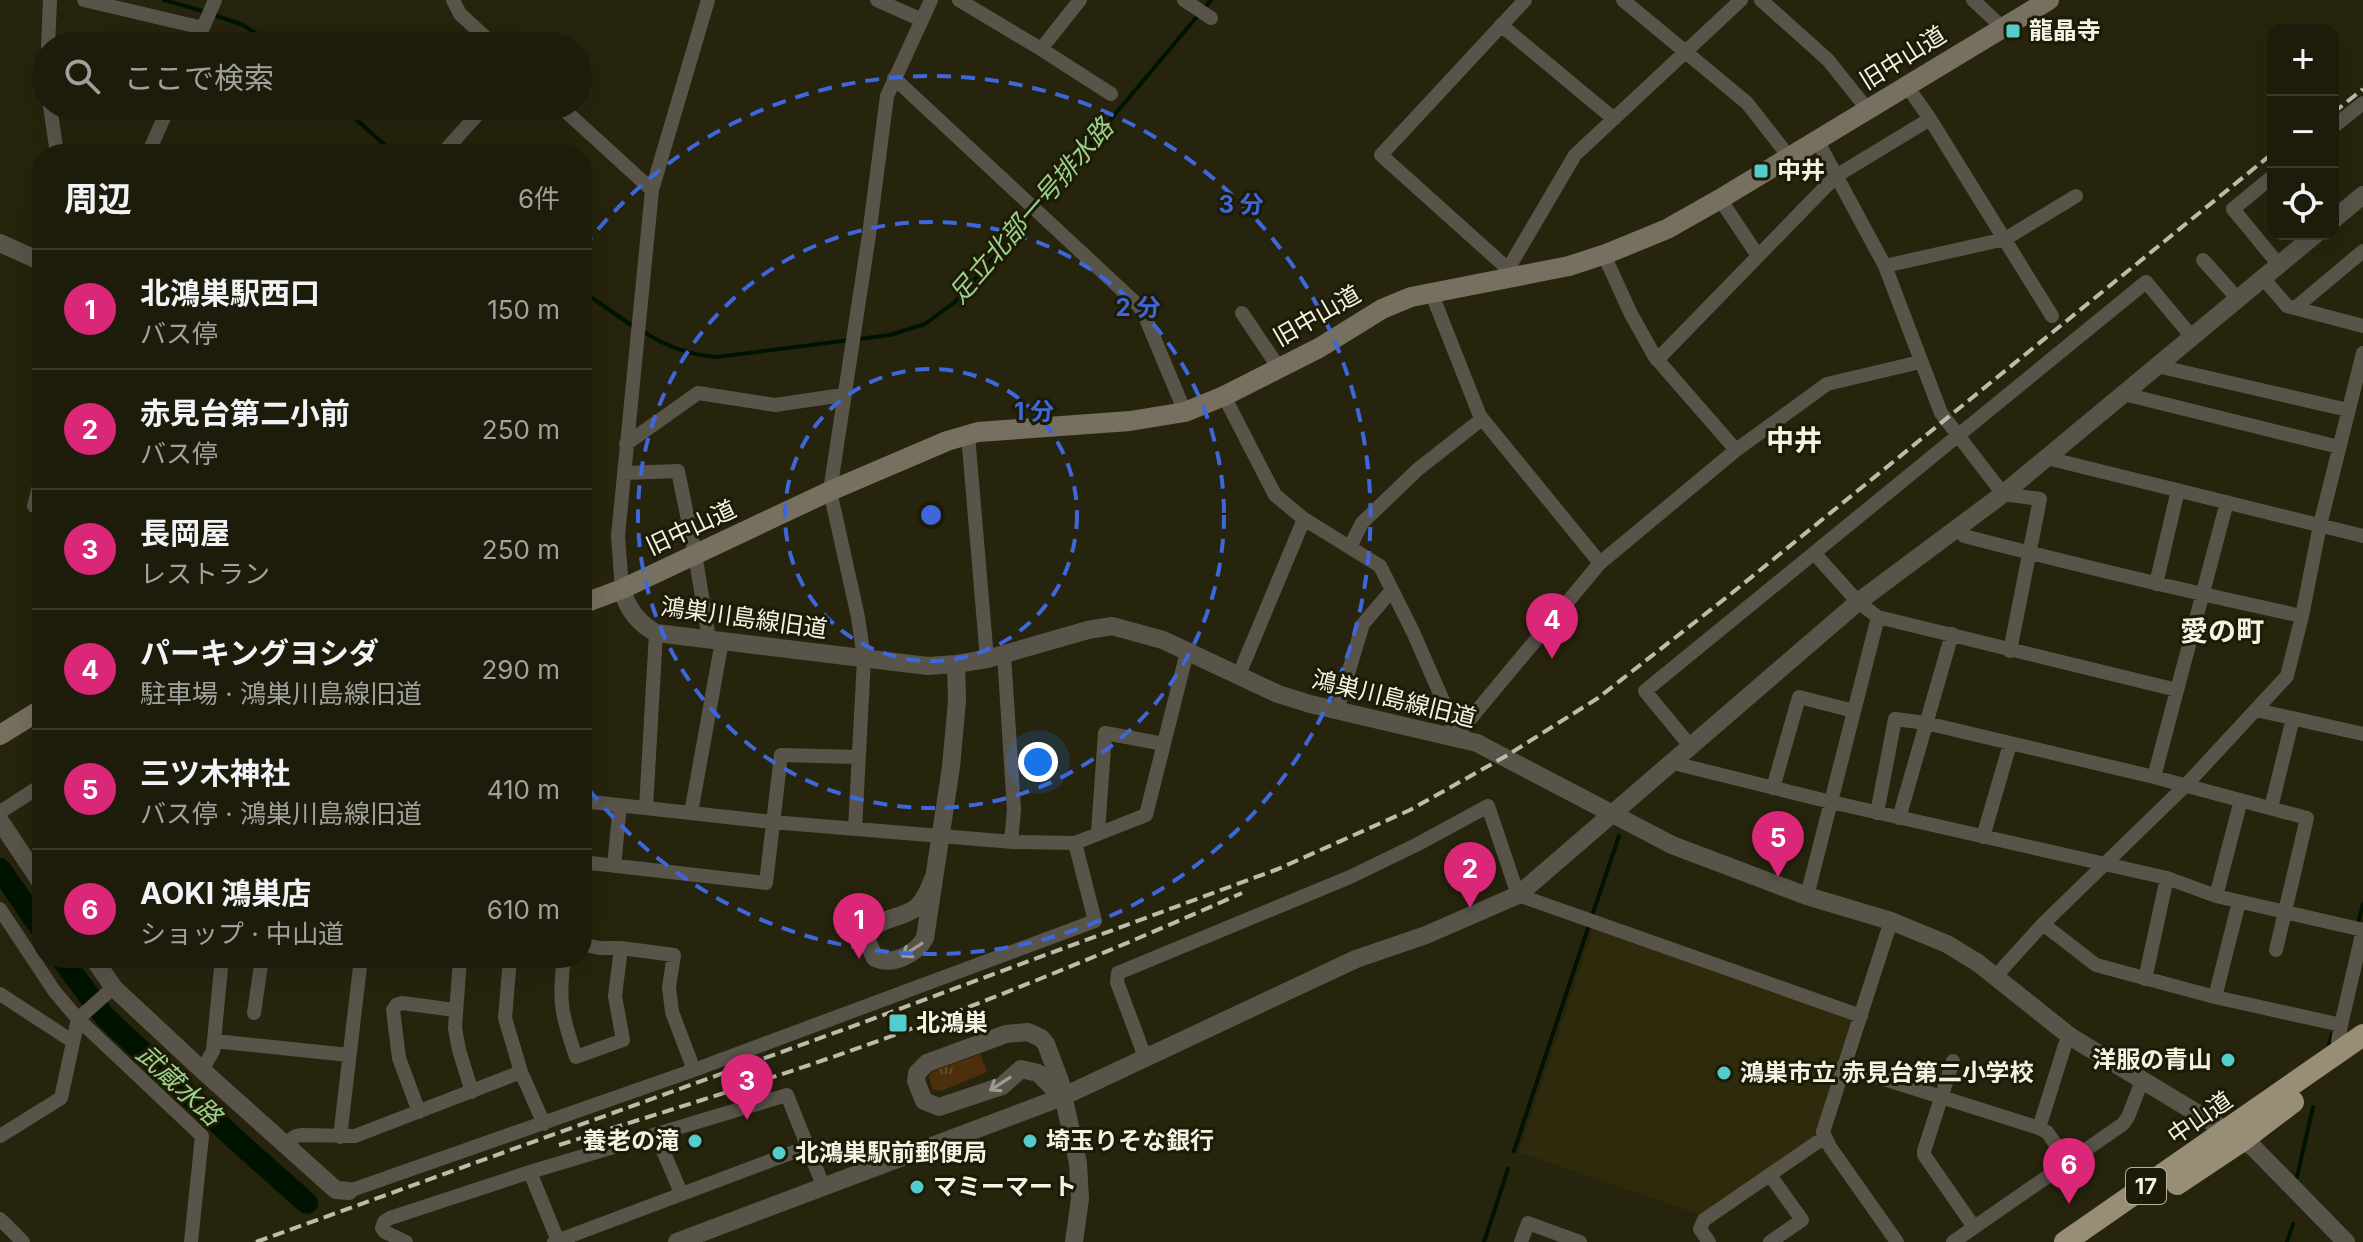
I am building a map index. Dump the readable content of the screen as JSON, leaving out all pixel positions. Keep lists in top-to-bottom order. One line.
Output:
{"streets":{"highway":["中山道","17"],"main road":["旧中山道"],"street":["鴻巣川島線旧道"]},"crossings":[["旧中山道","鴻巣川島線旧道"],["鴻巣川島線旧道","中山道"]],"districts":["中井","愛の町"],"water":["足立北部一号排水路","武蔵水路"],"places":{"transit":["龍晶寺","中井","北鴻巣"],"other":["洋服の青山","鴻巣市立 赤見台第二小学校","養老の滝","埼玉りそな銀行","北鴻巣駅前郵便局","マミーマート"]},"page":{"map_buttons":["+","−"],"search":"ここで検索","heading":["周辺","6件"],"list":[{"mark":"1","name":"北鴻巣駅西口","note":"バス停","value":"150 m"},{"mark":"2","name":"赤見台第二小前","note":"バス停","value":"250 m"},{"mark":"3","name":"長岡屋","note":"レストラン","value":"250 m"},{"mark":"4","name":"パーキングヨシダ","note":"駐車場 · 鴻巣川島線旧道","value":"290 m"},{"mark":"5","name":"三ツ木神社","note":"バス停 · 鴻巣川島線旧道","value":"410 m"},{"mark":"6","name":"AOKI 鴻巣店","note":"ショップ · 中山道","value":"610 m"}],"pins":["4","5","2","1","3","6"]},"rings":["3 分","2 分","1 分"]}
